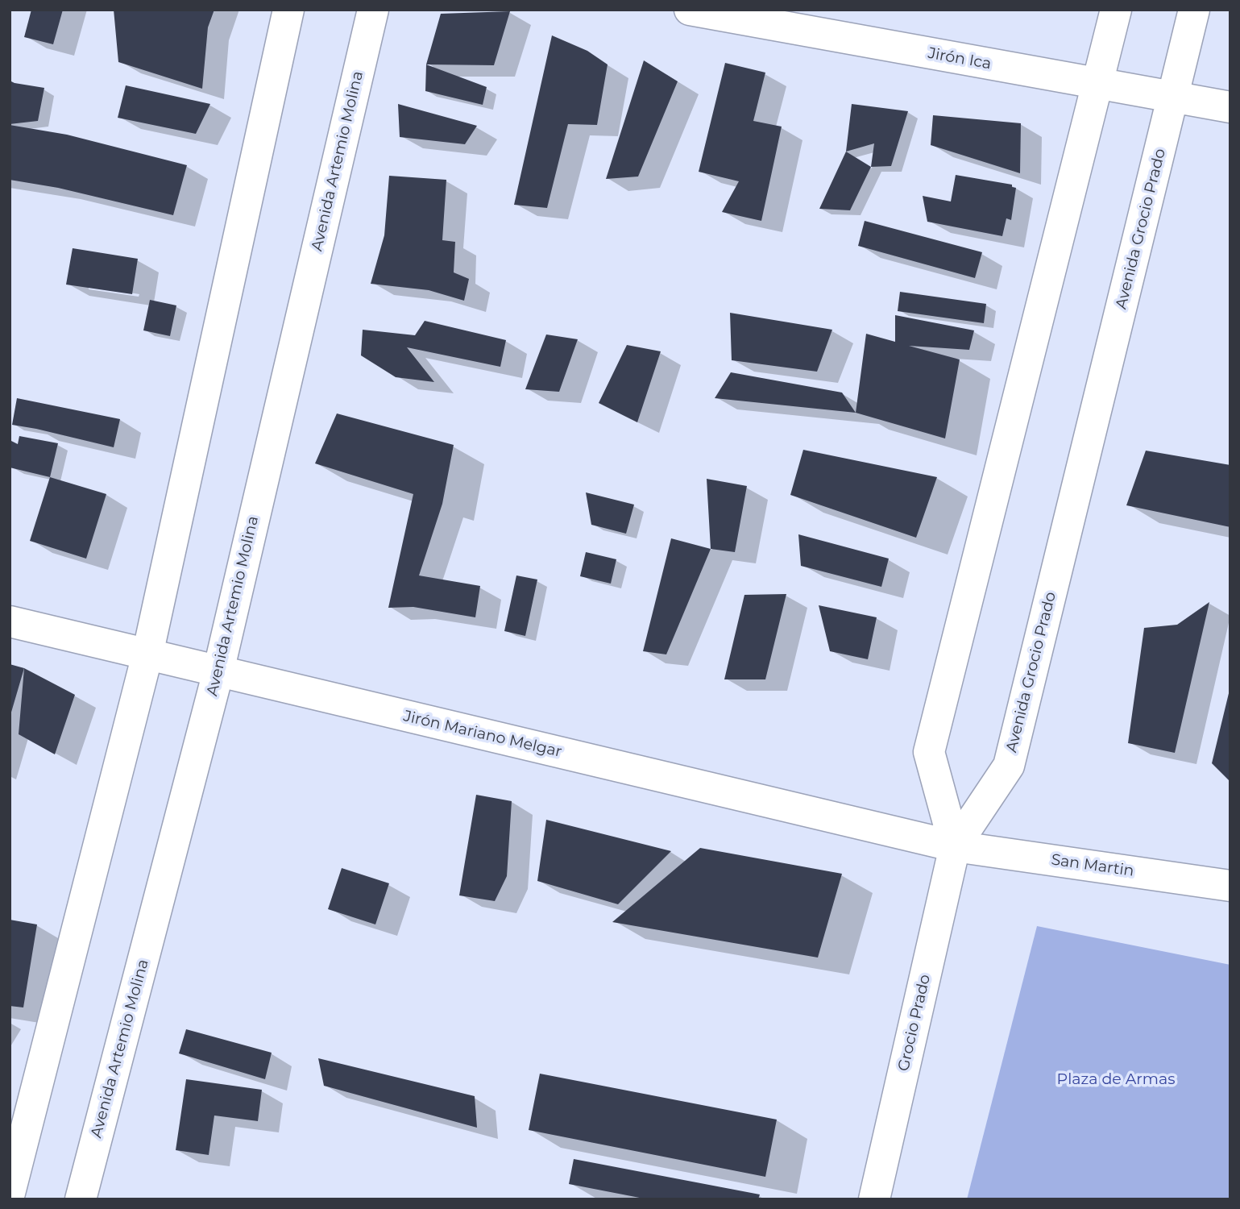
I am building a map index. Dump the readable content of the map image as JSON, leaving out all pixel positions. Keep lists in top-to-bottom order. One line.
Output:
{"streets":{"street":["Jirón Ica","Avenida Artemio Molina","Avenida Grocio Prado","Jirón Mariano Melgar","San Martin","Grocio Prado"]},"crossings":[["Jirón Ica","Avenida Grocio Prado"],["Avenida Artemio Molina","Jirón Mariano Melgar"],["Avenida Grocio Prado","Jirón Mariano Melgar"],["Avenida Grocio Prado","San Martin"],["Avenida Grocio Prado","Grocio Prado"],["Jirón Mariano Melgar","San Martin"],["Jirón Mariano Melgar","Grocio Prado"],["San Martin","Grocio Prado"]],"parks":["Plaza de Armas"]}
